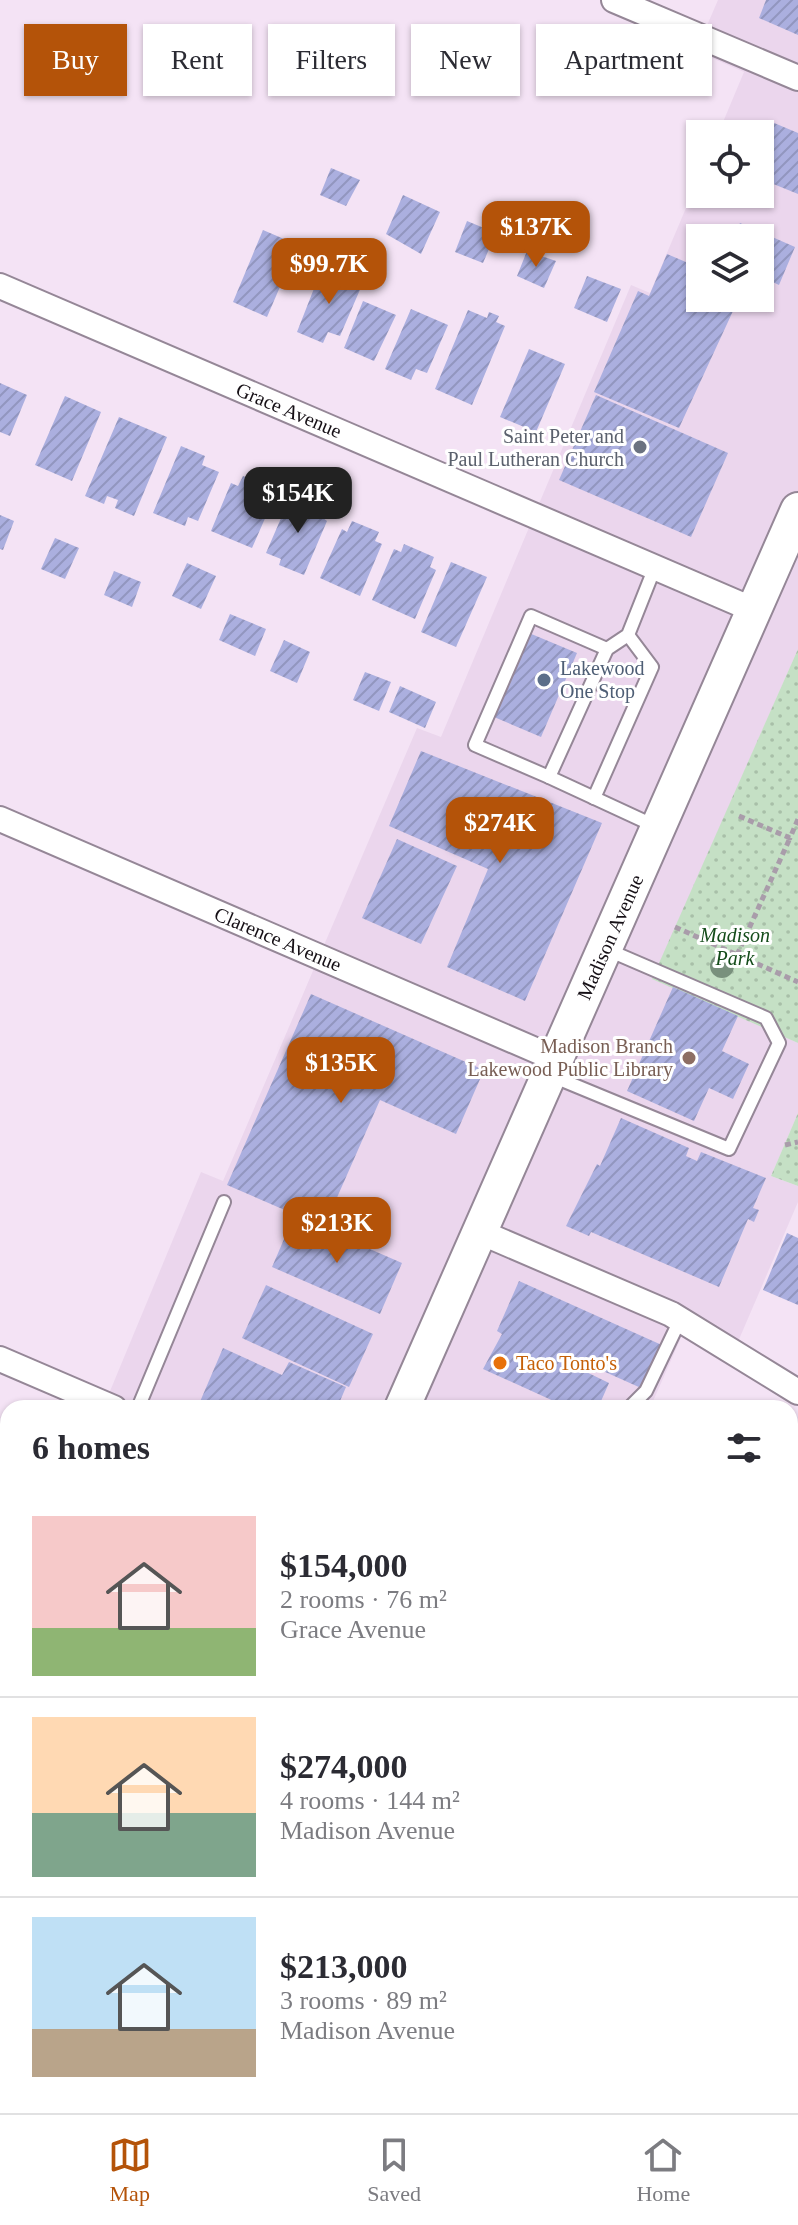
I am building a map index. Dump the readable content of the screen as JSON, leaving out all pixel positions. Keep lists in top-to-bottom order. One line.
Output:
{"streets":{"main road":["Madison Avenue"],"street":["Grace Avenue","Clarence Avenue"]},"crossings":[["Grace Avenue","Madison Avenue"],["Madison Avenue","Clarence Avenue"]],"parks":["Madison Park"],"places":["Saint Peter and Paul Lutheran Church","Lakewood One Stop","Madison Branch Lakewood Public Library","Taco Tonto's"],"page":{"chip":["Buy","Rent","Filters","New","Apartment"],"price":["$137K","$99.7K","$154K","$274K","$135K","$213K"],"heading":"6 homes","list":[{"name":"$154,000","note":"2 rooms · 76 m² · Grace Avenue"},{"name":"$274,000","note":"4 rooms · 144 m² · Madison Avenue"},{"name":"$213,000","note":"3 rooms · 89 m² · Madison Avenue"}],"tabs":["Map","Saved","Home"]}}
